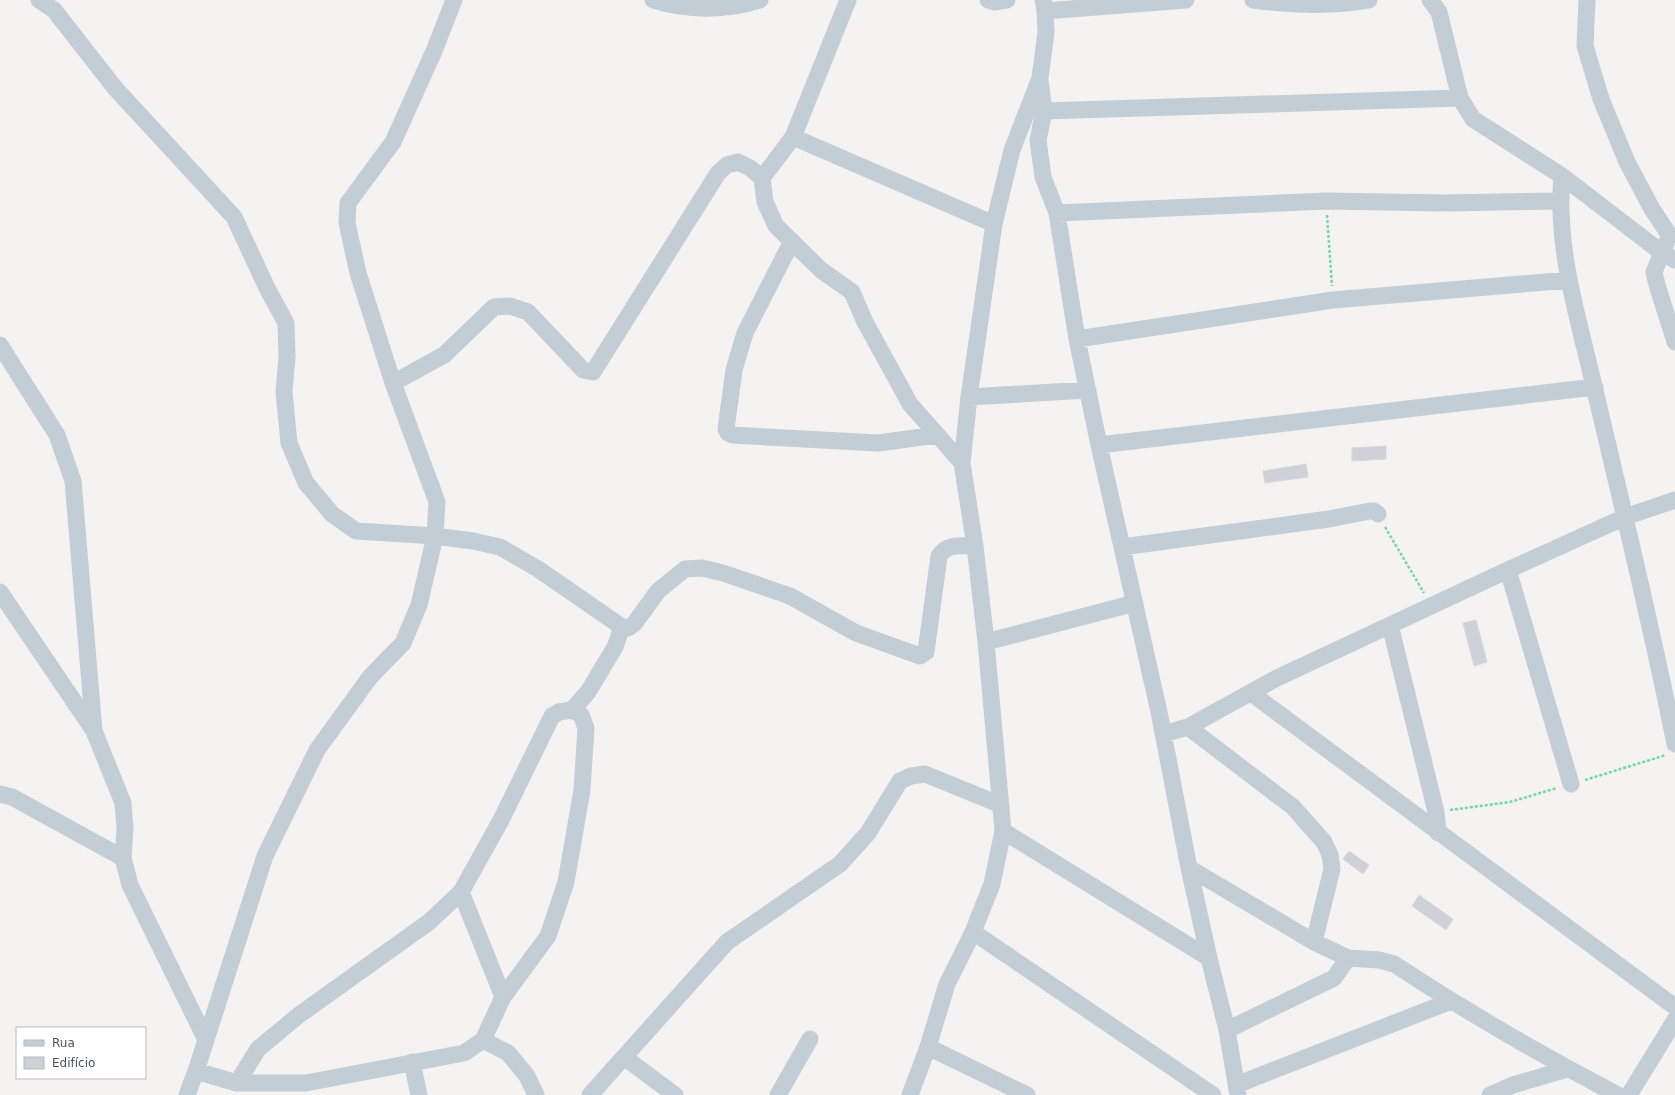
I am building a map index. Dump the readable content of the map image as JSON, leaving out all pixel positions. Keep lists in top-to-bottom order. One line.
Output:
{"legend":["Rua","Edifício"]}
